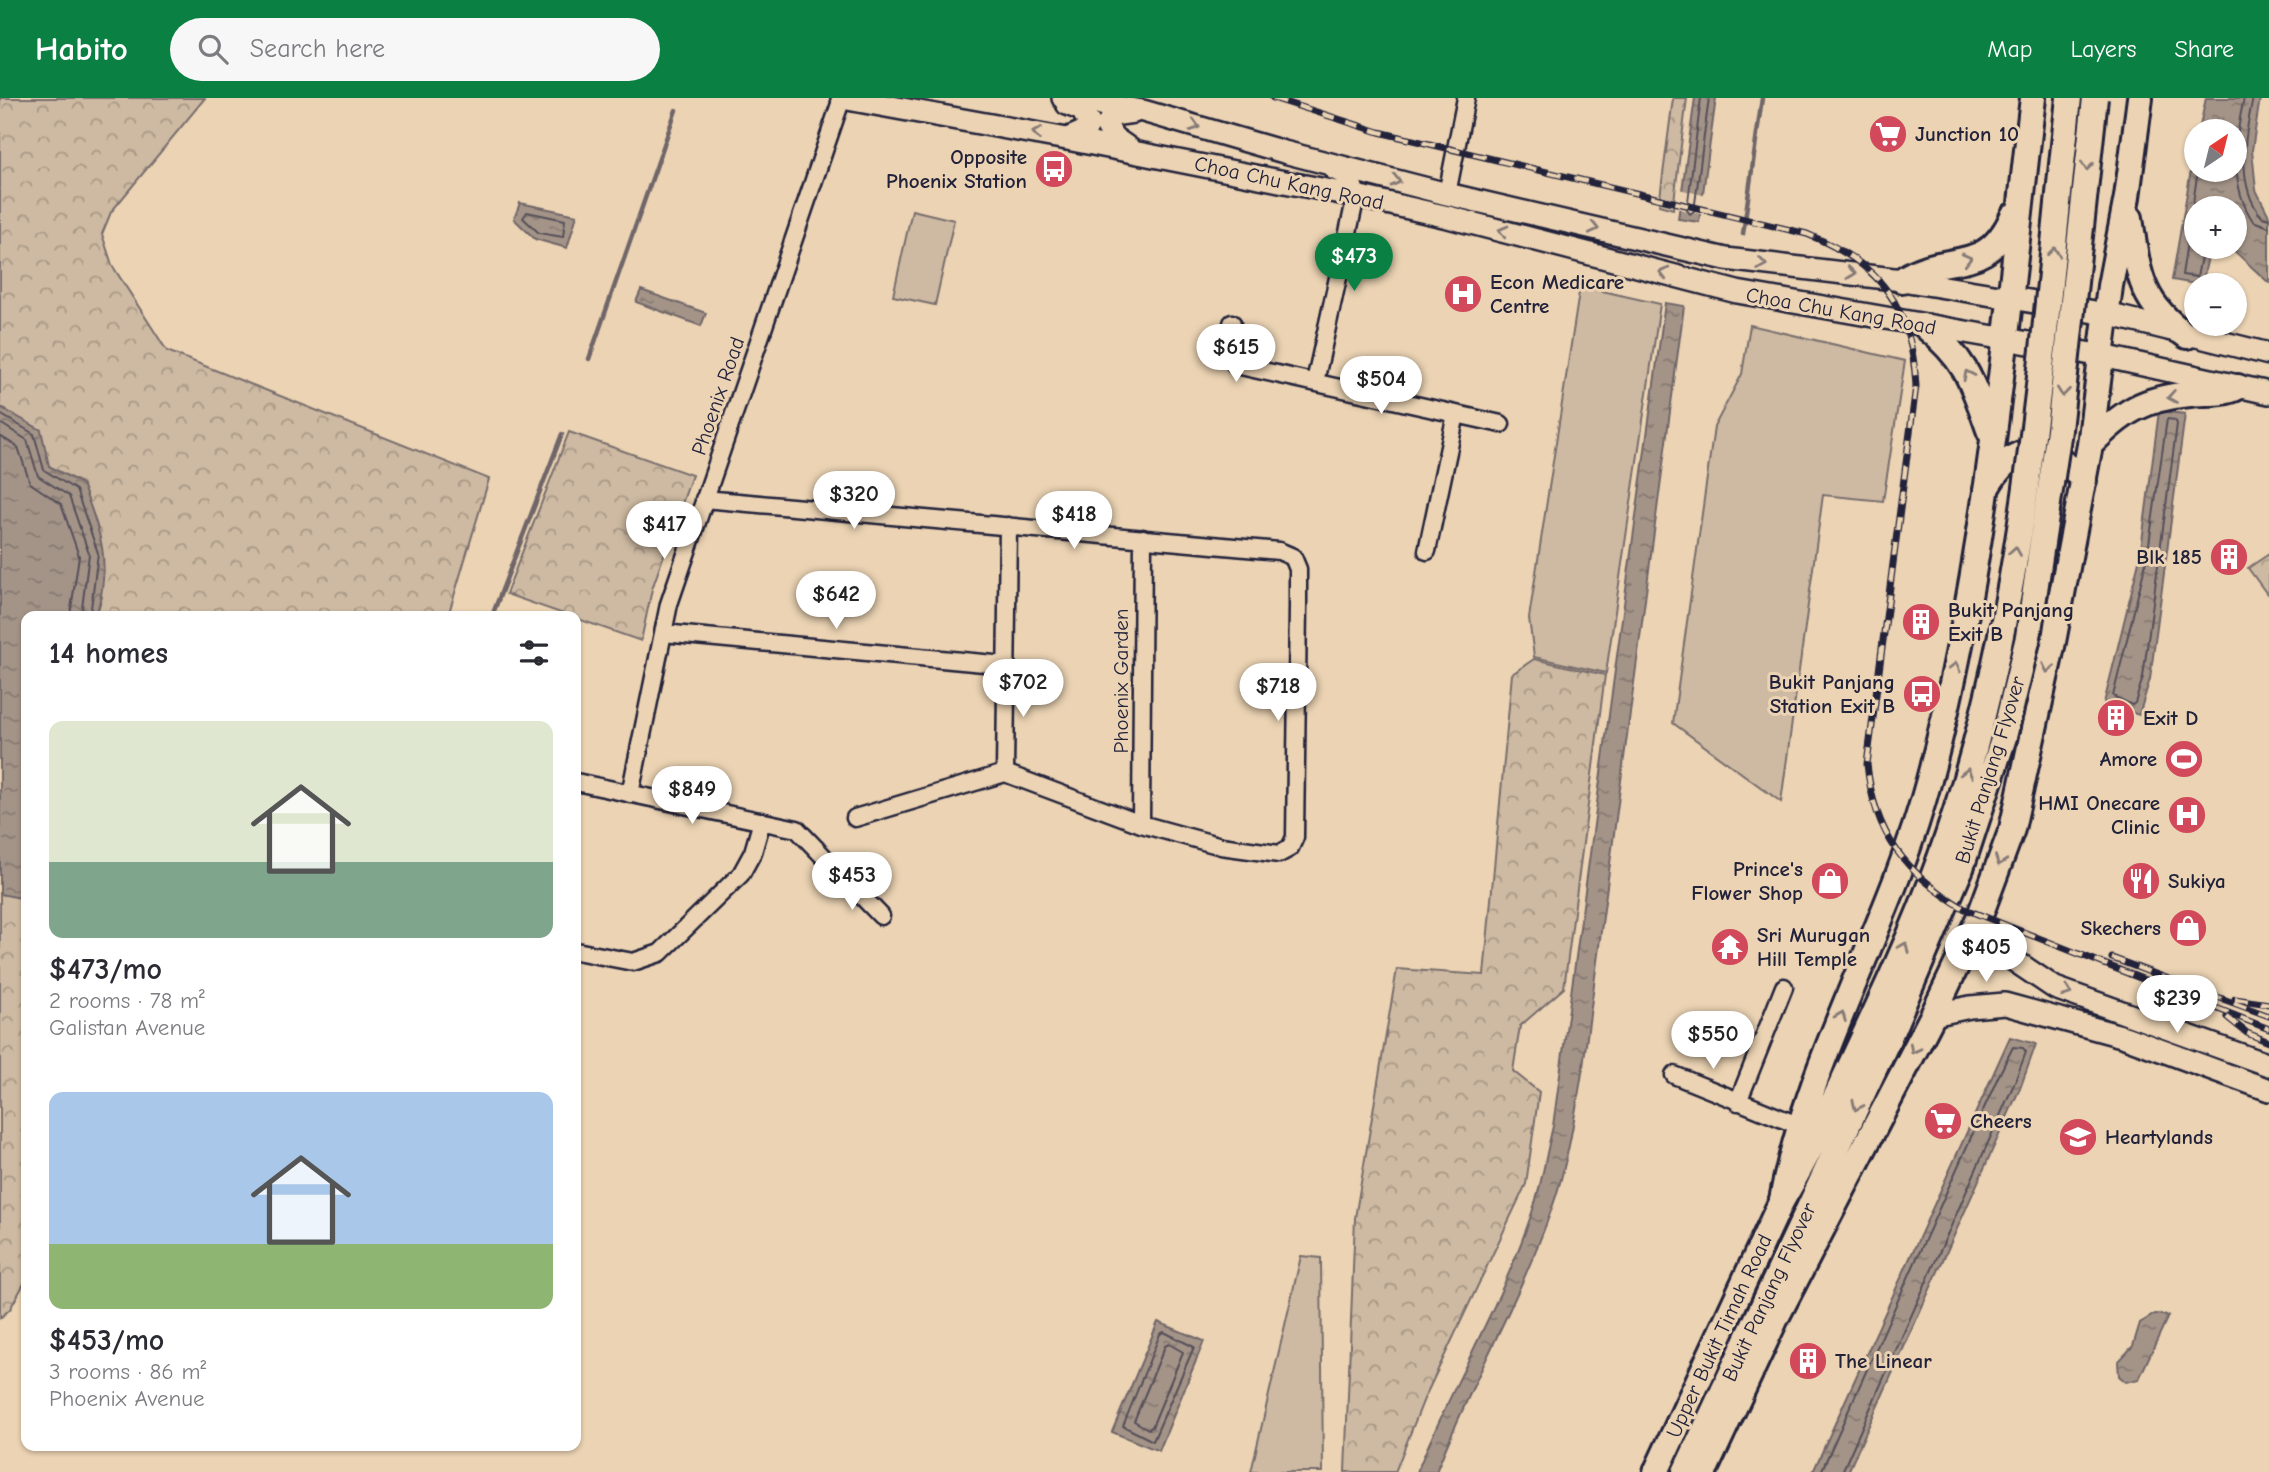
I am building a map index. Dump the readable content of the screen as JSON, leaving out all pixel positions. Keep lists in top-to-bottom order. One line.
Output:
{"streets":{"highway":["Bukit Panjang Flyover","Upper Bukit Timah Road"],"main road":["Choa Chu Kang Road"],"street":["Phoenix Road","Phoenix Garden"]},"crossings":[["Choa Chu Kang Road","Phoenix Road"],["Bukit Panjang Flyover","Upper Bukit Timah Road"]],"places":{"supermarket":["Junction 10","Cheers"],"bus stop":["Opposite Phoenix Station","Bukit Panjang Station Exit B"],"hospital":["Econ Medicare Centre","HMI Onecare Clinic"],"building":["Blk 185","Bukit Panjang Exit B","Exit D","The Linear"],"sports":["Amore"],"shop":["Prince's Flower Shop","Skechers"],"restaurant":["Sukiya"],"temple":["Sri Murugan Hill Temple"],"school or university":["Heartylands"]},"north":"top right","page":{"header":"Habito","search":"Search here","nav":["Map","Layers","Share"],"map_buttons":["+","−"],"price":["$473","$615","$504","$320","$418","$417","$642","$702","$718","$849","$453","$405","$239","$550"],"heading":"14 homes","list":[{"name":"$473/mo","note":"2 rooms · 78 m² · Galistan Avenue"},{"name":"$453/mo","note":"3 rooms · 86 m² · Phoenix Avenue"}]}}
